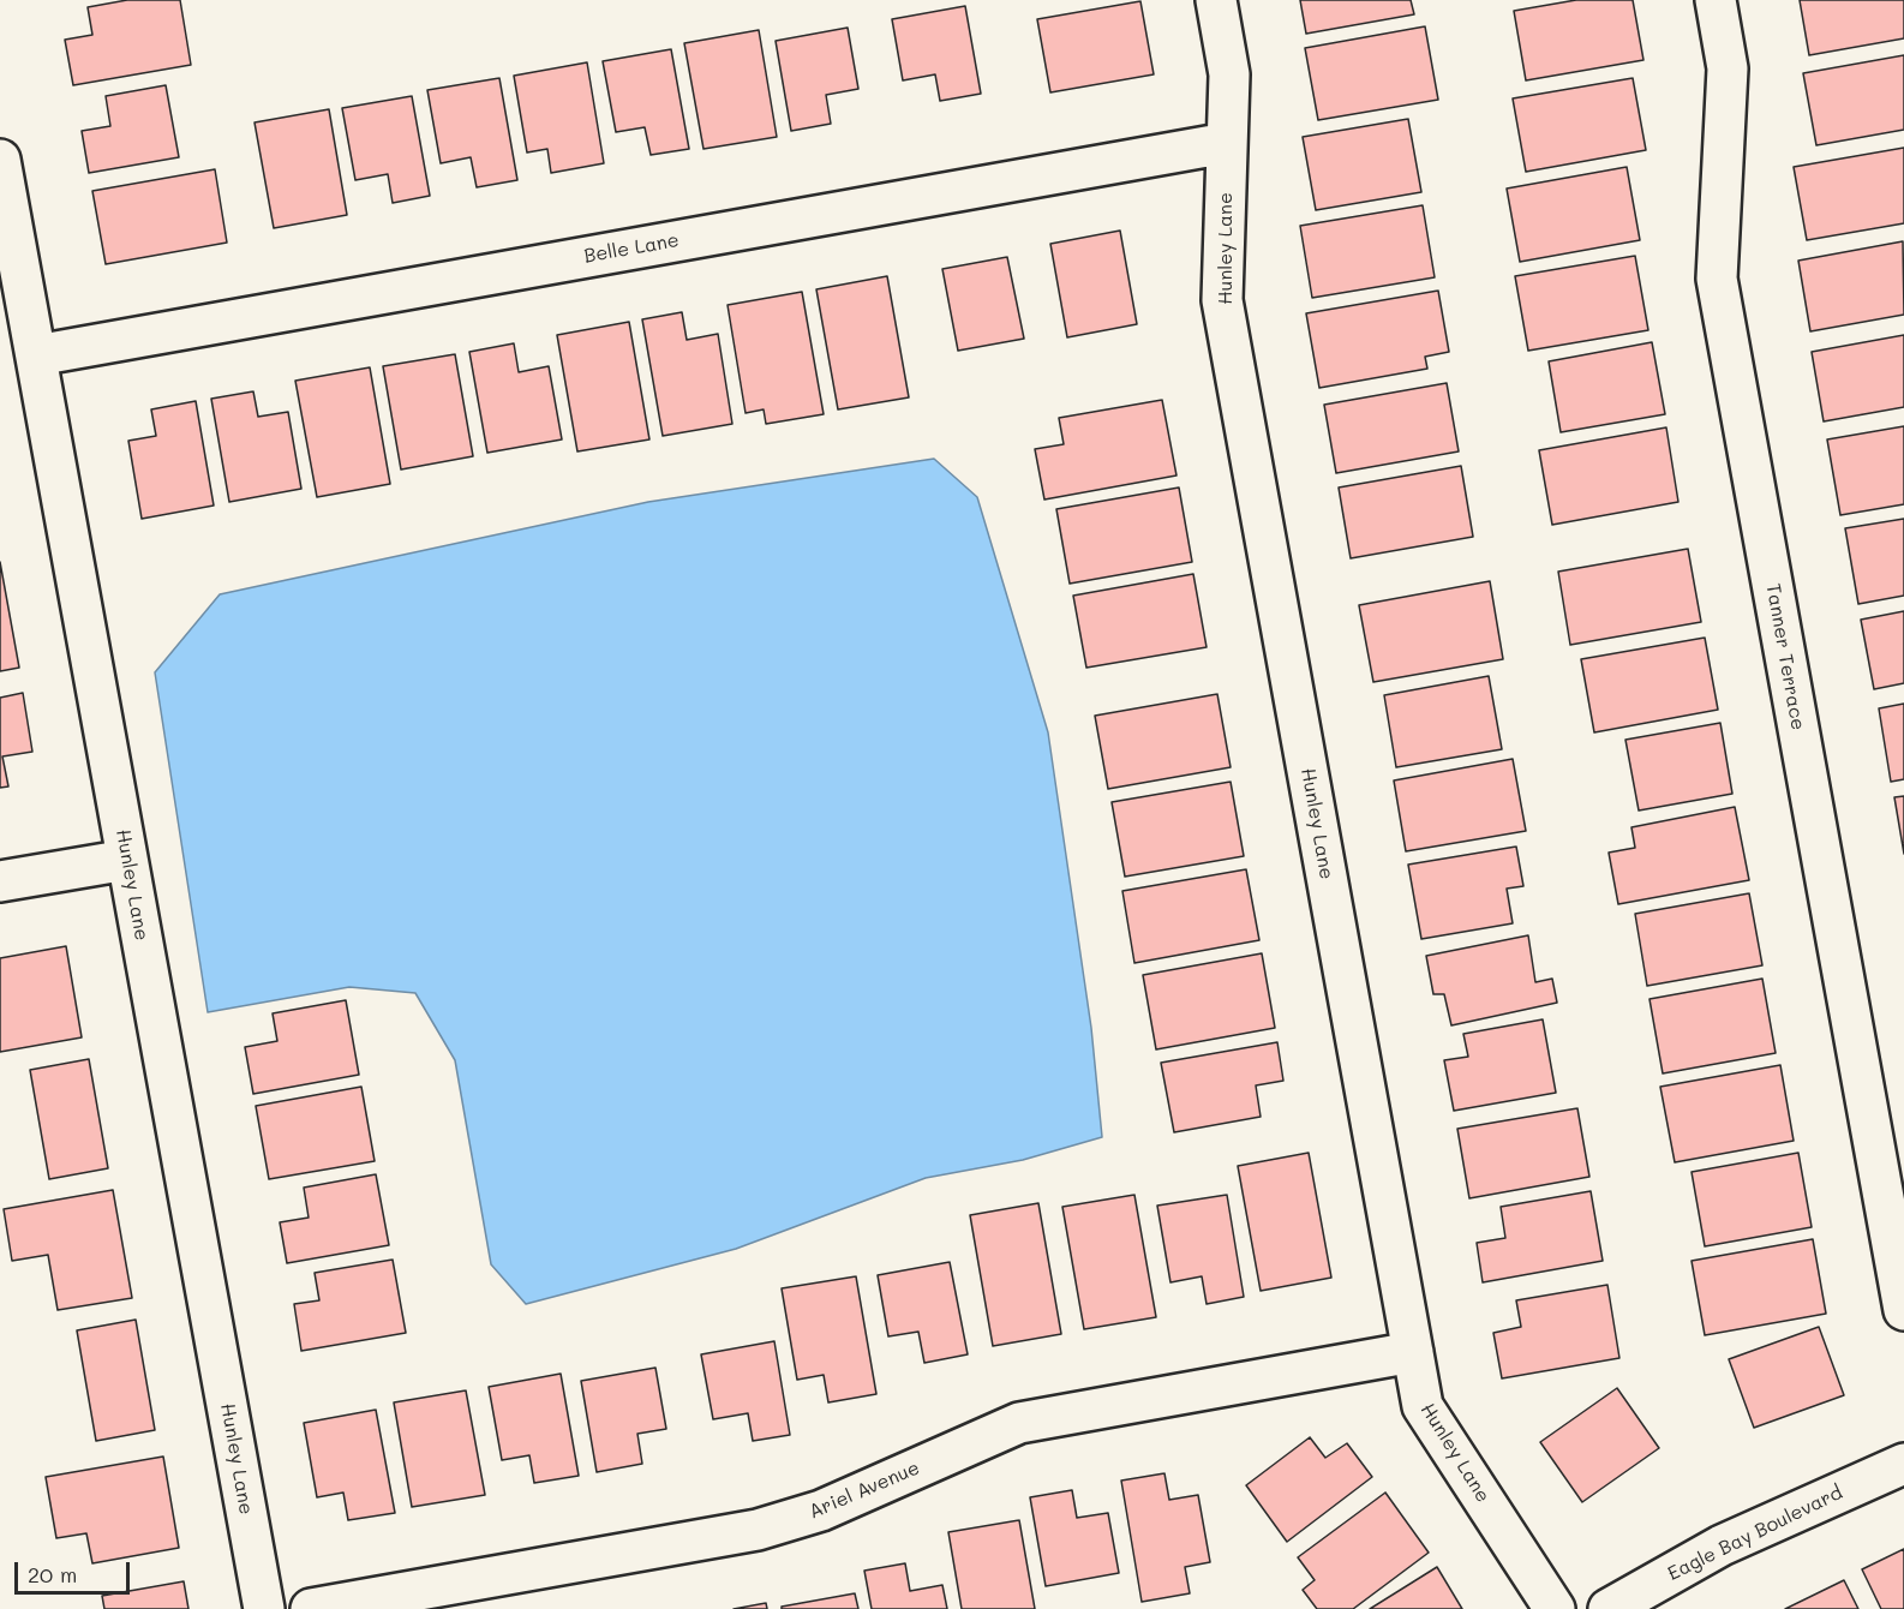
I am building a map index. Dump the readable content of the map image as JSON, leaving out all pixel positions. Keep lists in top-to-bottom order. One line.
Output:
{"streets":{"street":["Belle Lane","Hunley Lane","Tanner Terrace","Ariel Avenue","Eagle Bay Boulevard"]},"crossings":[["Belle Lane","Hunley Lane"],["Hunley Lane","Ariel Avenue"]],"scale_bar":"20 m"}
